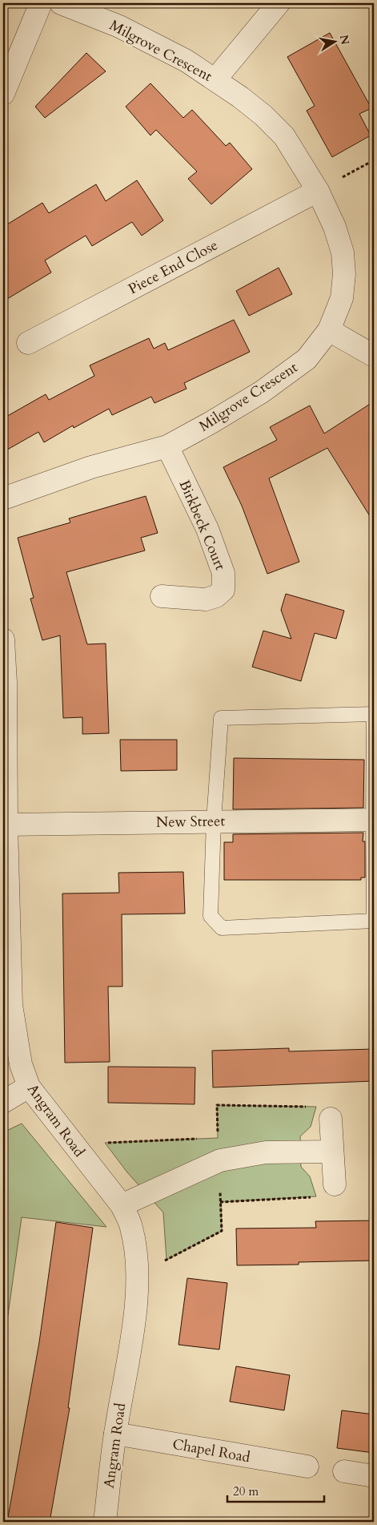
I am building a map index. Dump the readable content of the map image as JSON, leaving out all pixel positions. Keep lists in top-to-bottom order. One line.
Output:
{"streets":{"street":["Milgrove Crescent","Piece End Close","Birkbeck Court","New Street","Angram Road","Chapel Road"]},"crossings":[["Milgrove Crescent","Piece End Close"],["Milgrove Crescent","Birkbeck Court"],["New Street","Angram Road"],["Angram Road","Chapel Road"]],"scale_bar":"20 m","north":"right"}
